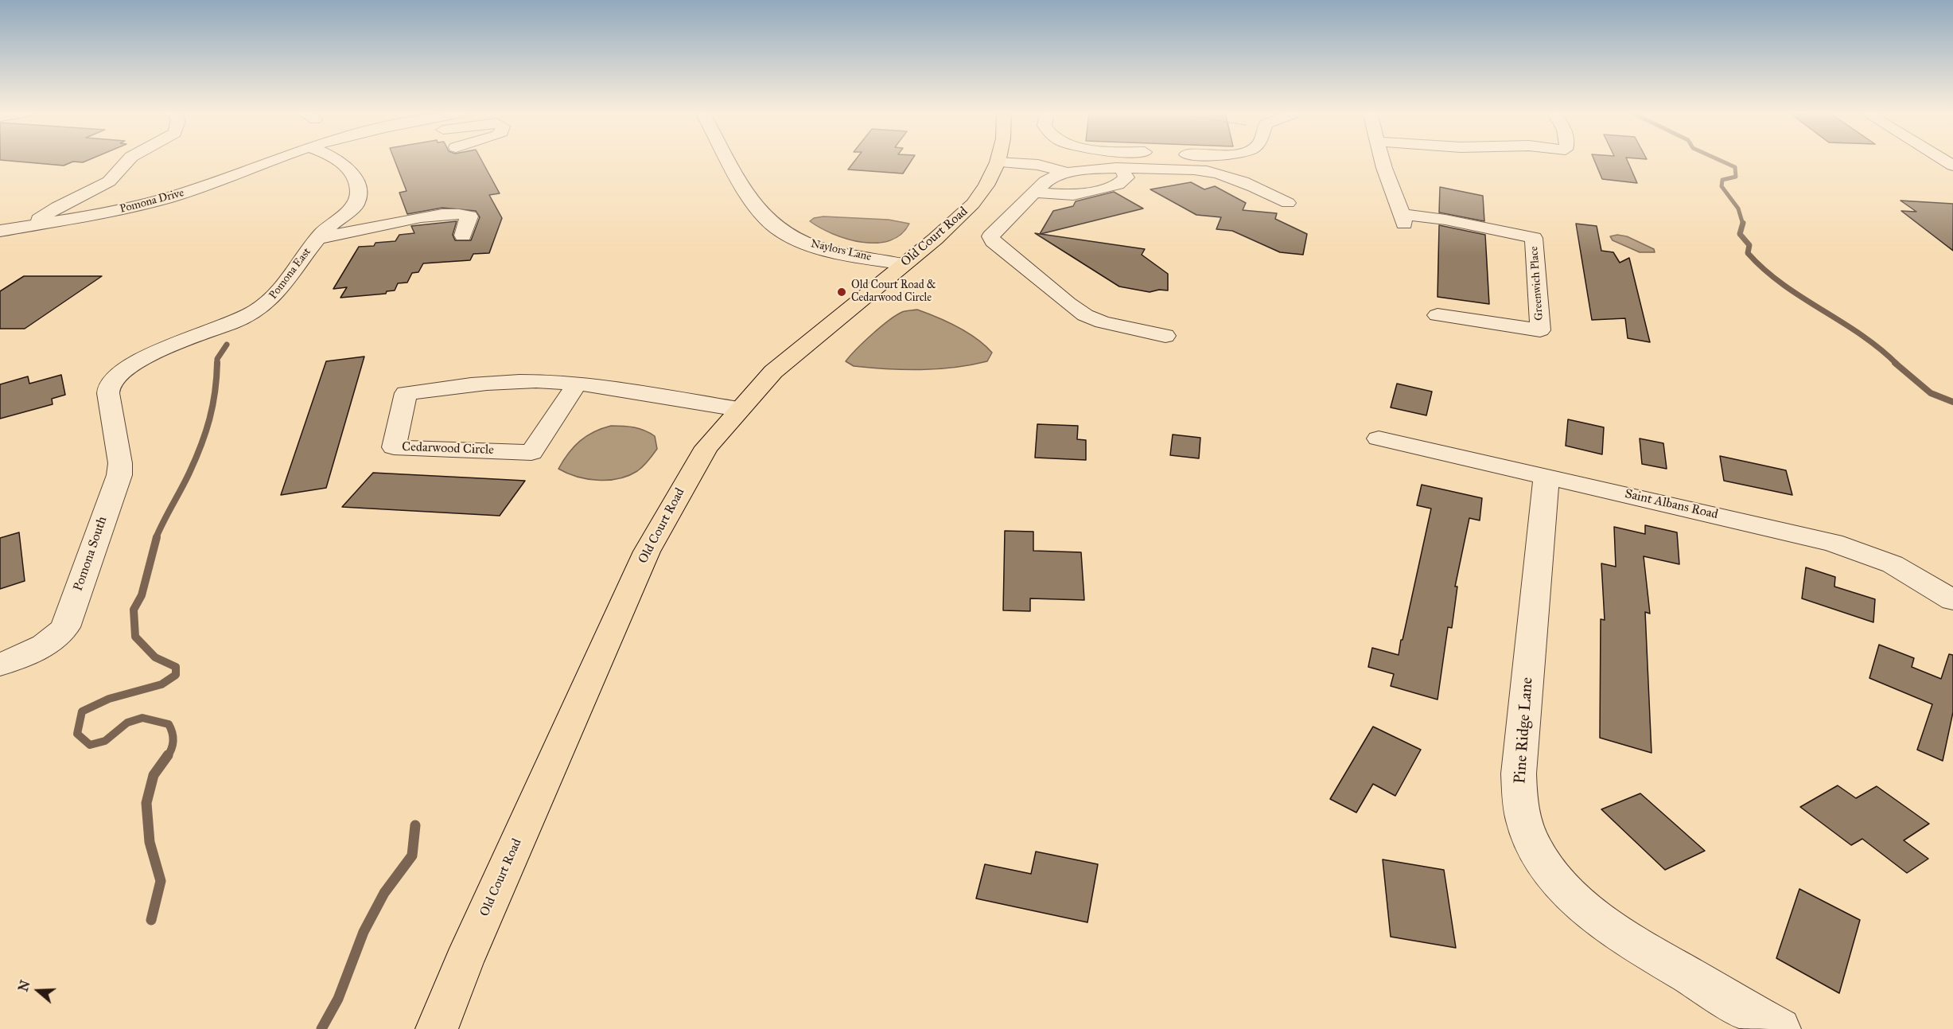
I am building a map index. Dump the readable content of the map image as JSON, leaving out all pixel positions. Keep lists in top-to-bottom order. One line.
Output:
{"streets":{"main road":["Old Court Road"],"street":["Pomona Drive","Naylors Lane","Pomona East","Greenwich Place","Cedarwood Circle","Saint Albans Road","Pomona South","Pine Ridge Lane"]},"crossings":[["Old Court Road","Naylors Lane"],["Old Court Road","Cedarwood Circle"],["Pomona East","Pomona South"],["Saint Albans Road","Pine Ridge Lane"]],"places":["Old Court Road & Cedarwood Circle"],"north":"left"}
